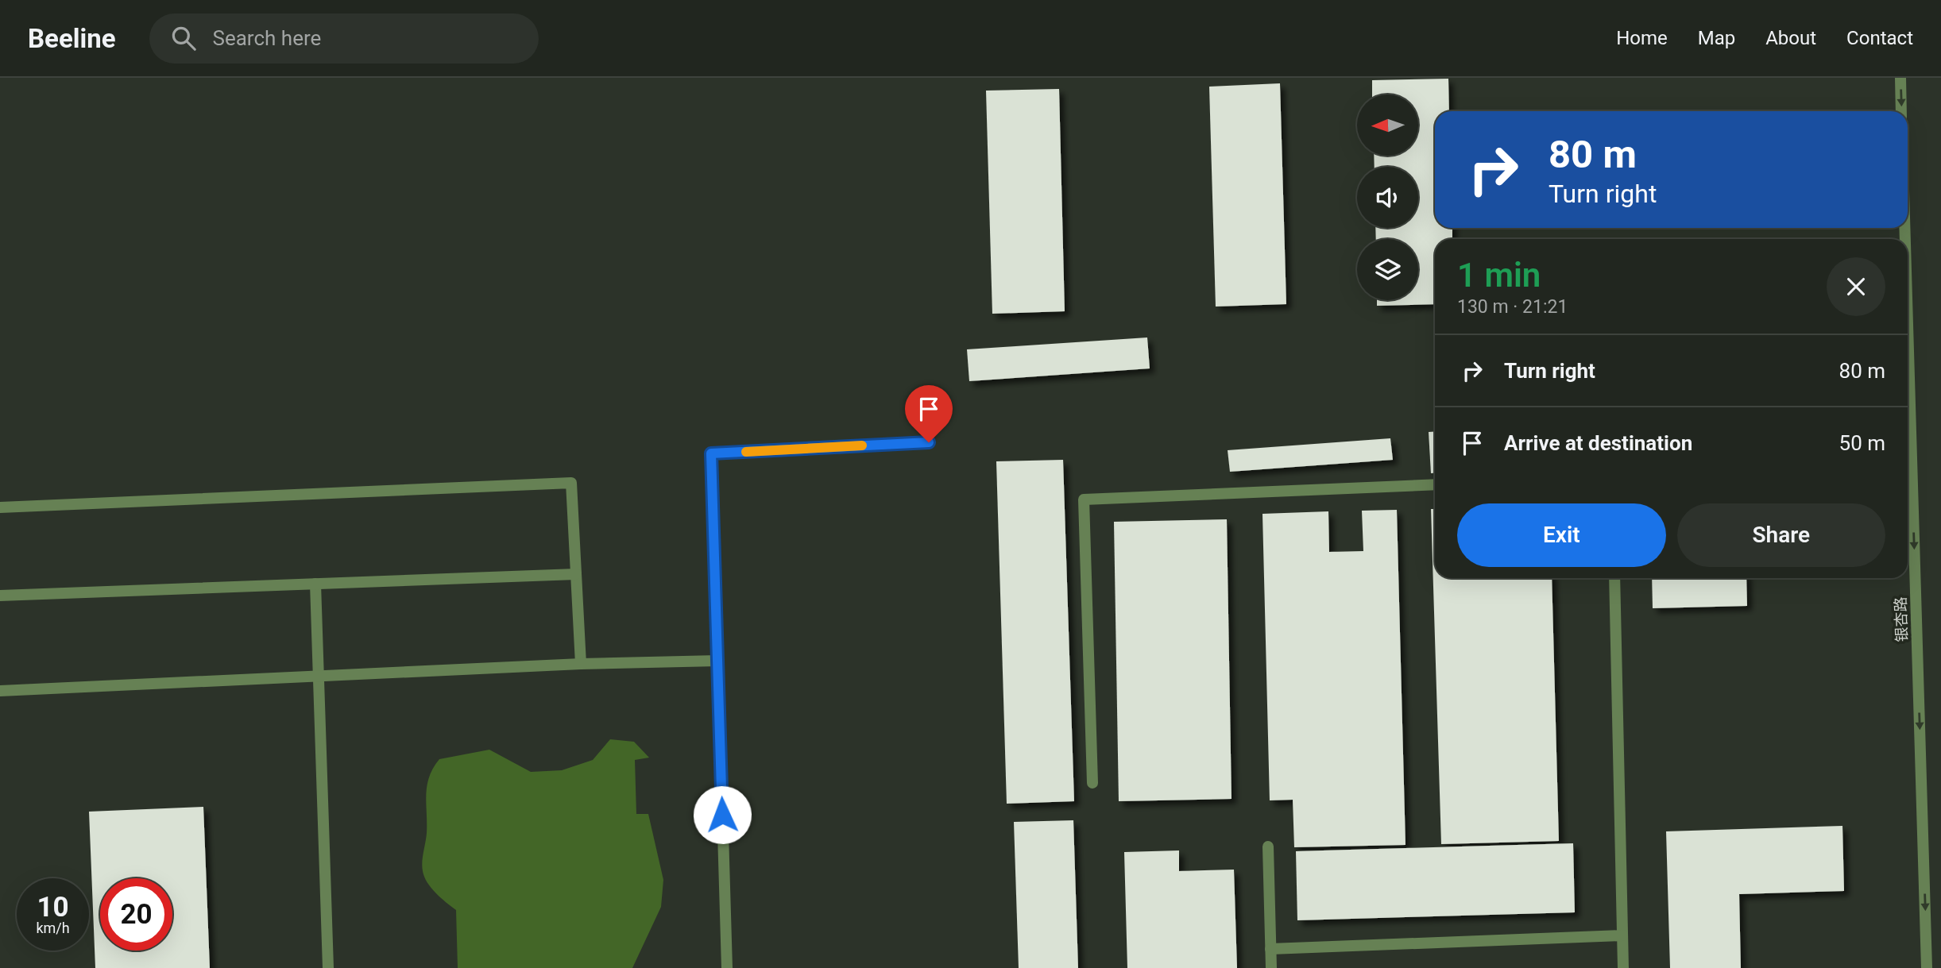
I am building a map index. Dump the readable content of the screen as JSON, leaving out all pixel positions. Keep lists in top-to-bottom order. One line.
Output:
{"streets":{"street":["银杏路"]},"one_way":["银杏路"],"north":"left","page":{"header":"Beeline","search":"Search here","nav":["Home","Map","About","Contact"],"turn":["80 m","Turn right"],"heading":["1 min","130 m · 21:21"],"list":[{"name":"Turn right","value":"80 m"},{"name":"Arrive at destination","value":"50 m"}],"buttons":["Exit","Share"],"speed":"10 km/h","limit":"20"}}
